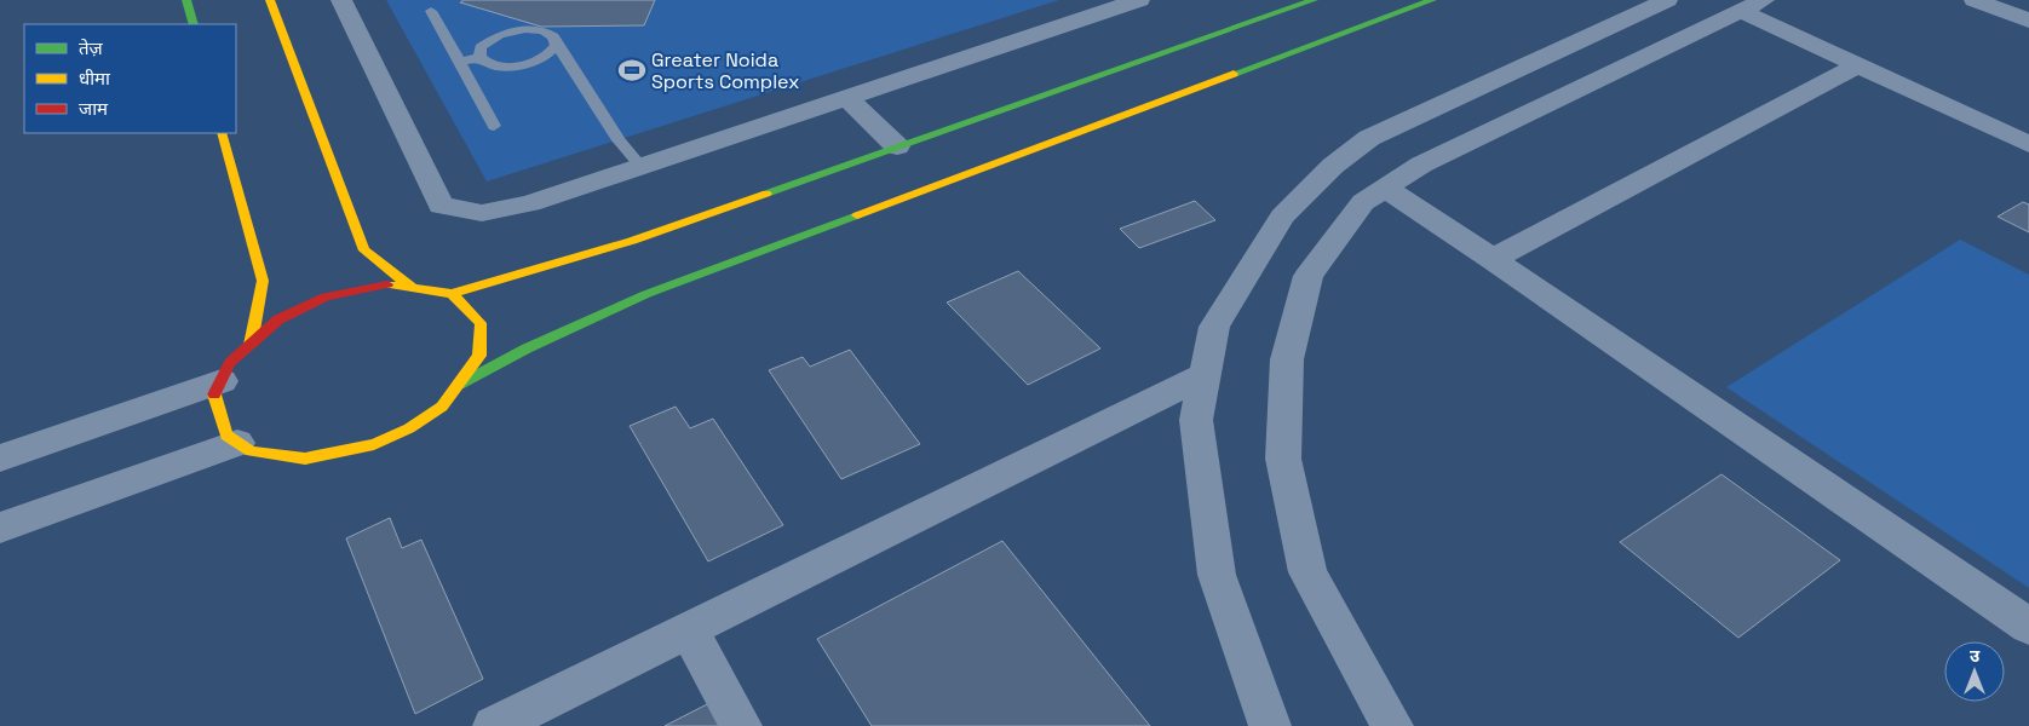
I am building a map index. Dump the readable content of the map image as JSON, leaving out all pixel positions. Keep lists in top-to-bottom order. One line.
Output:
{"places":{"sports":["Greater Noida Sports Complex"]},"legend":["तेज़","धीमा","जाम"],"north":"top"}
